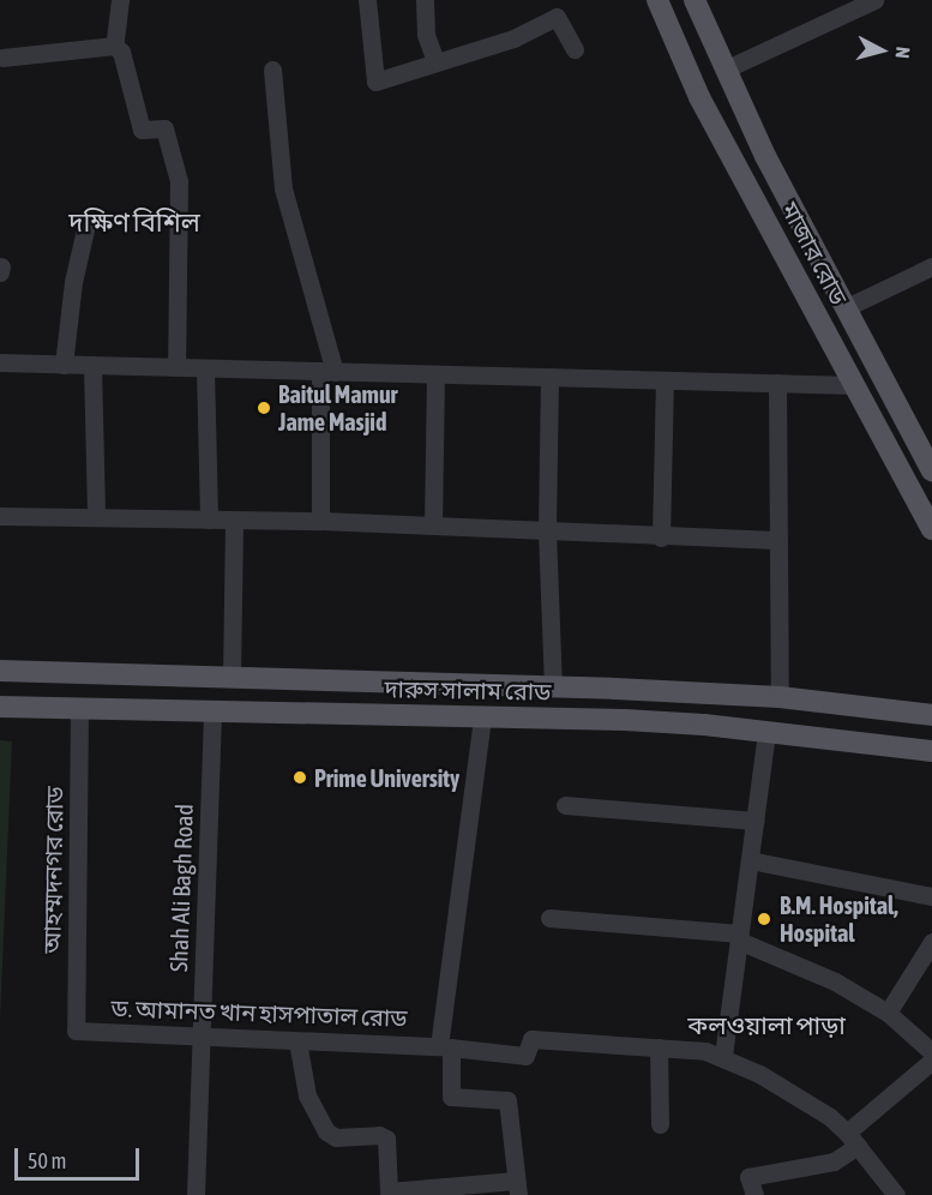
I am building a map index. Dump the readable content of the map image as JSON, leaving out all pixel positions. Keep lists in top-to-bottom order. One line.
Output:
{"streets":{"main road":["মাজার রোড","দারুস সালাম রোড"],"street":["আহম্মদনগর রোড","Shah Ali Bagh Road","ড. আমানত খান হাসপাতাল রোড"]},"crossings":[["দারুস সালাম রোড","আহম্মদনগর রোড"],["দারুস সালাম রোড","Shah Ali Bagh Road"],["আহম্মদনগর রোড","ড. আমানত খান হাসপাতাল রোড"],["Shah Ali Bagh Road","ড. আমানত খান হাসপাতাল রোড"]],"districts":["দক্ষিণ বিশিল","কলওয়ালা পাড়া"],"places":["Baitul Mamur Jame Masjid","Prime University","B.M. Hospital, Hospital"],"scale_bar":"50 m","north":"right"}
